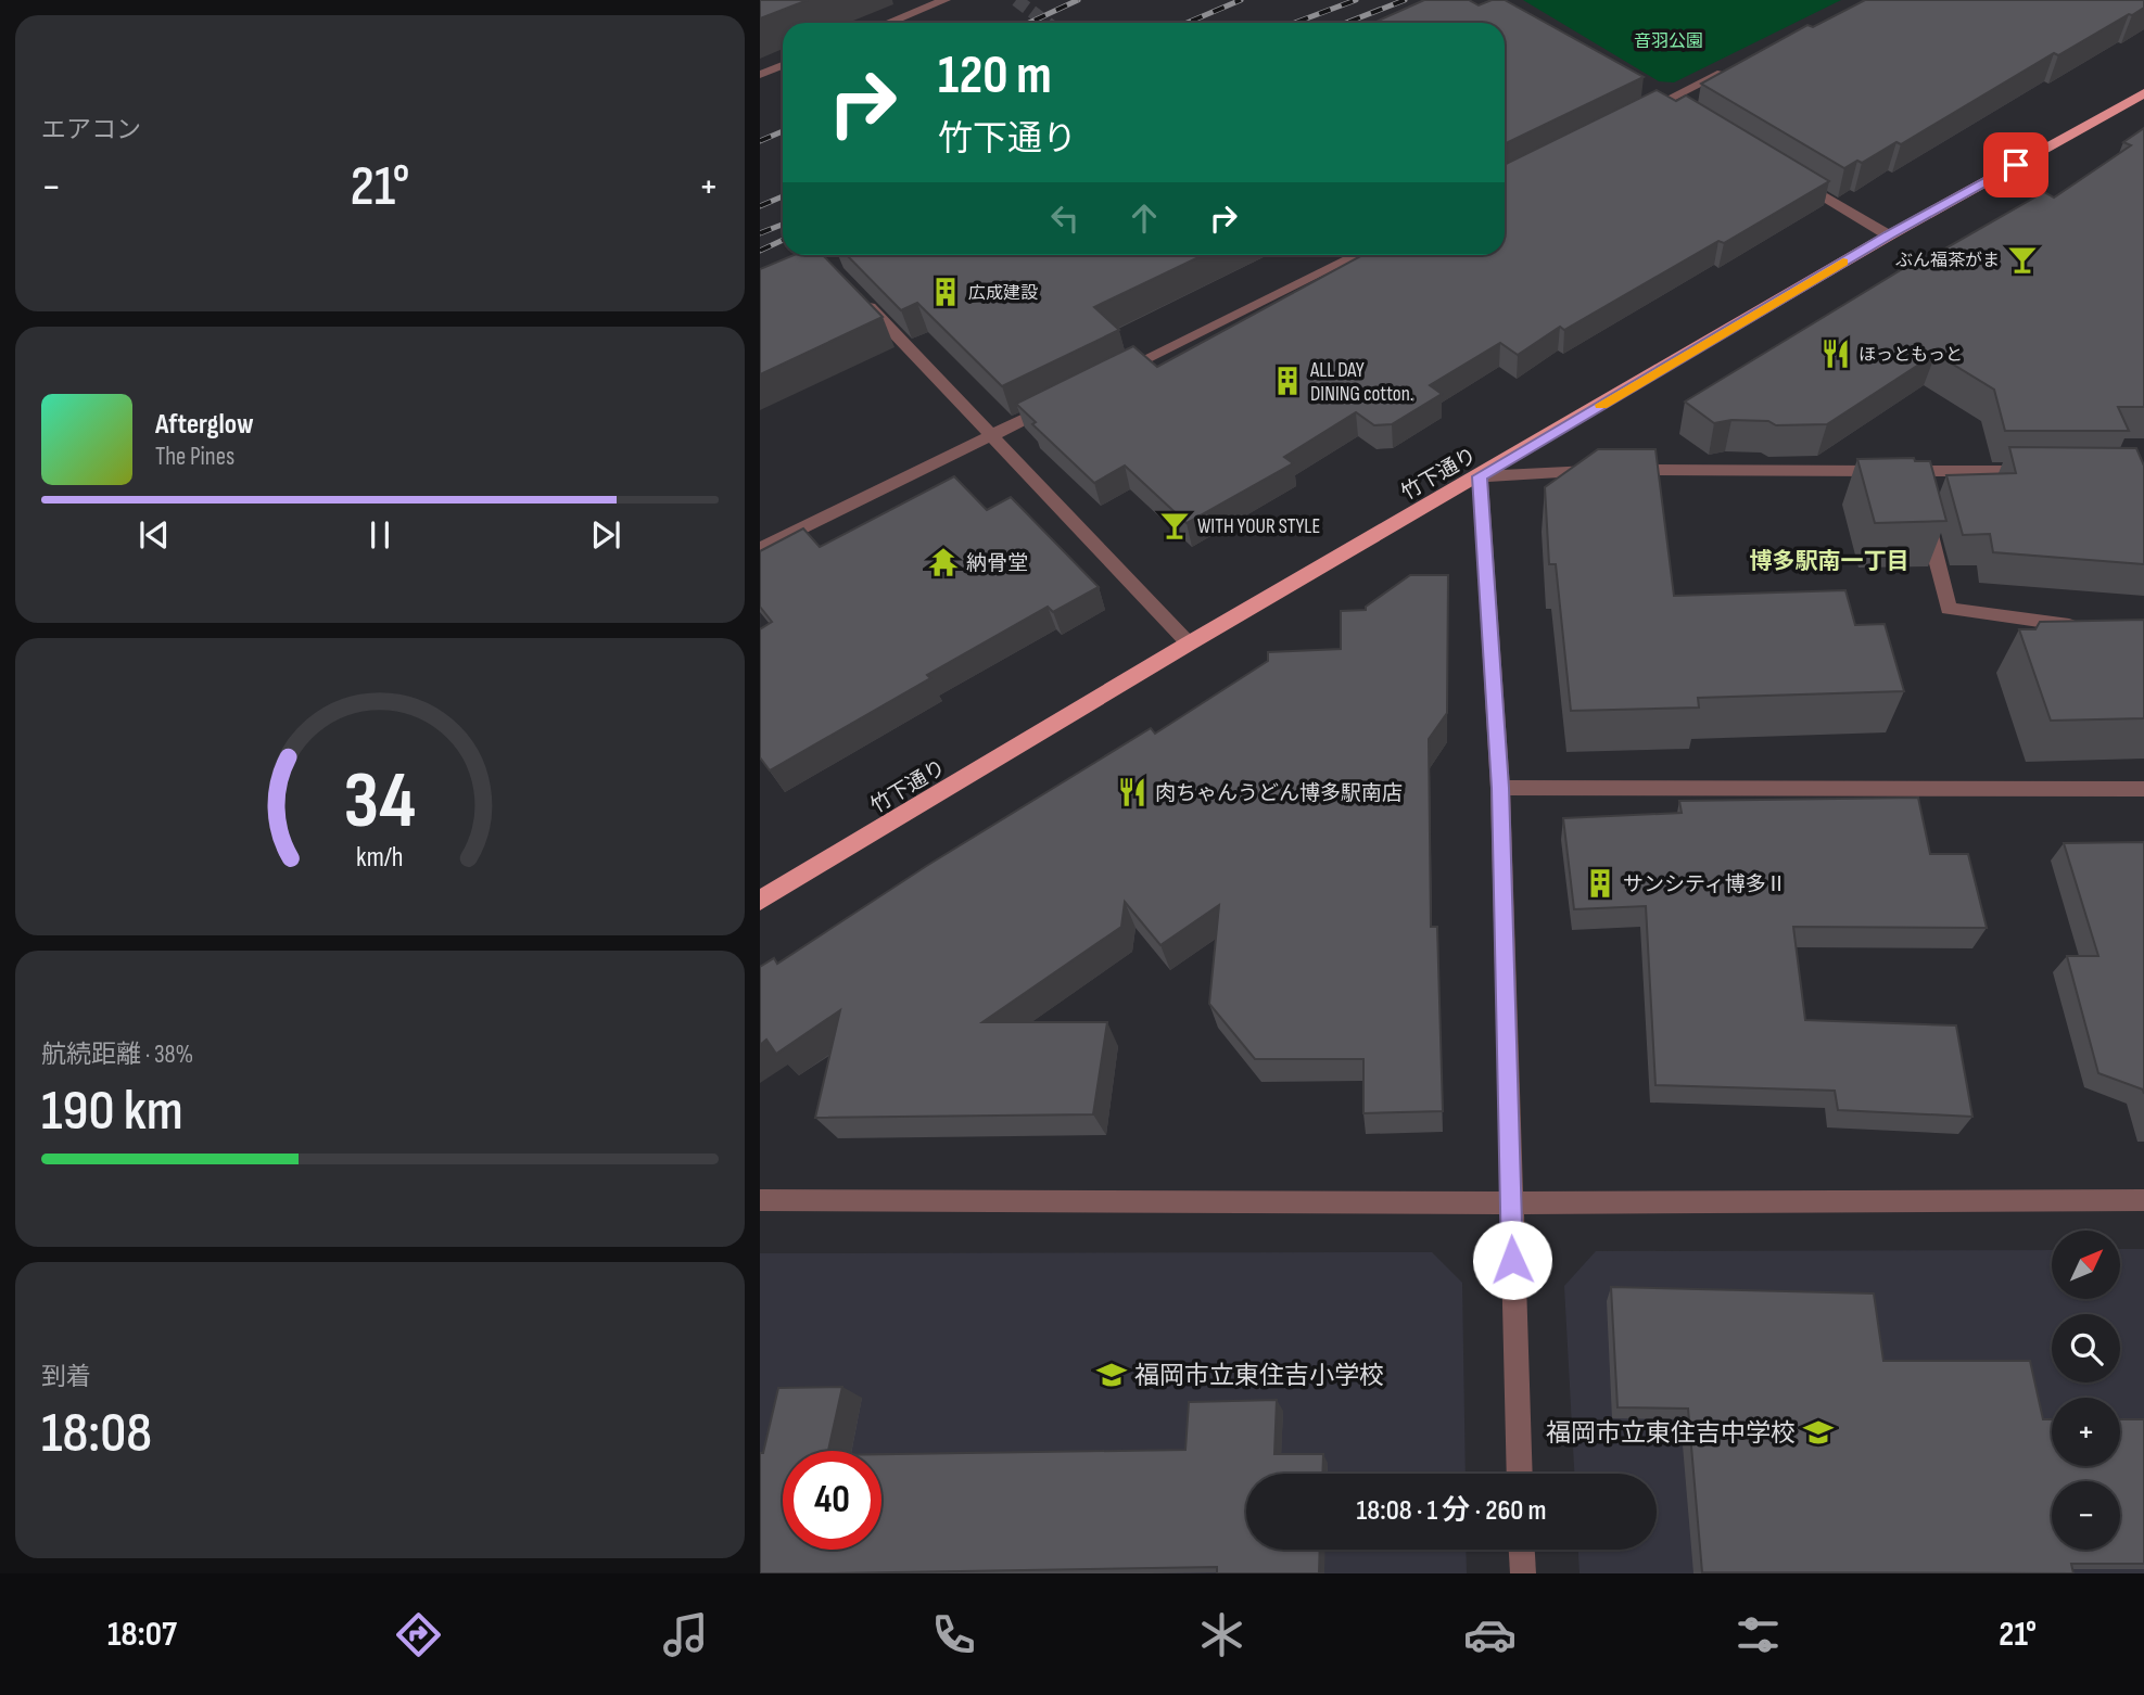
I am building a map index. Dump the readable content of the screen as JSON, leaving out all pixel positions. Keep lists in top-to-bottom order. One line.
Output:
{"streets":{"highway":["竹下通り"]},"districts":["博多駅南一丁目"],"parks":["音羽公園"],"places":{"bar":["ぶん福茶がま","WITH YOUR STYLE"],"building":["広成建設","ALL DAY DINING cotton.","サンシティ博多Ⅱ"],"restaurant":["ほっともっと","肉ちゃんうどん博多駅南店"],"temple":["納骨堂"],"school or university":["福岡市立東住吉小学校","福岡市立東住吉中学校"]},"north":"top right","page":{"tile":["エアコン",["航続距離 · 38%","190 km"],["到着","18:08"]],"turn":["120 m","竹下通り"],"heat":["−","21°","+"],"song":["Afterglow","The Pines"],"map_buttons":["+","−"],"limit":"40","trip":"18:08 · 1 分 · 260 m","tabs":["18:07","21°"],"gauge":["34","km/h"]}}
